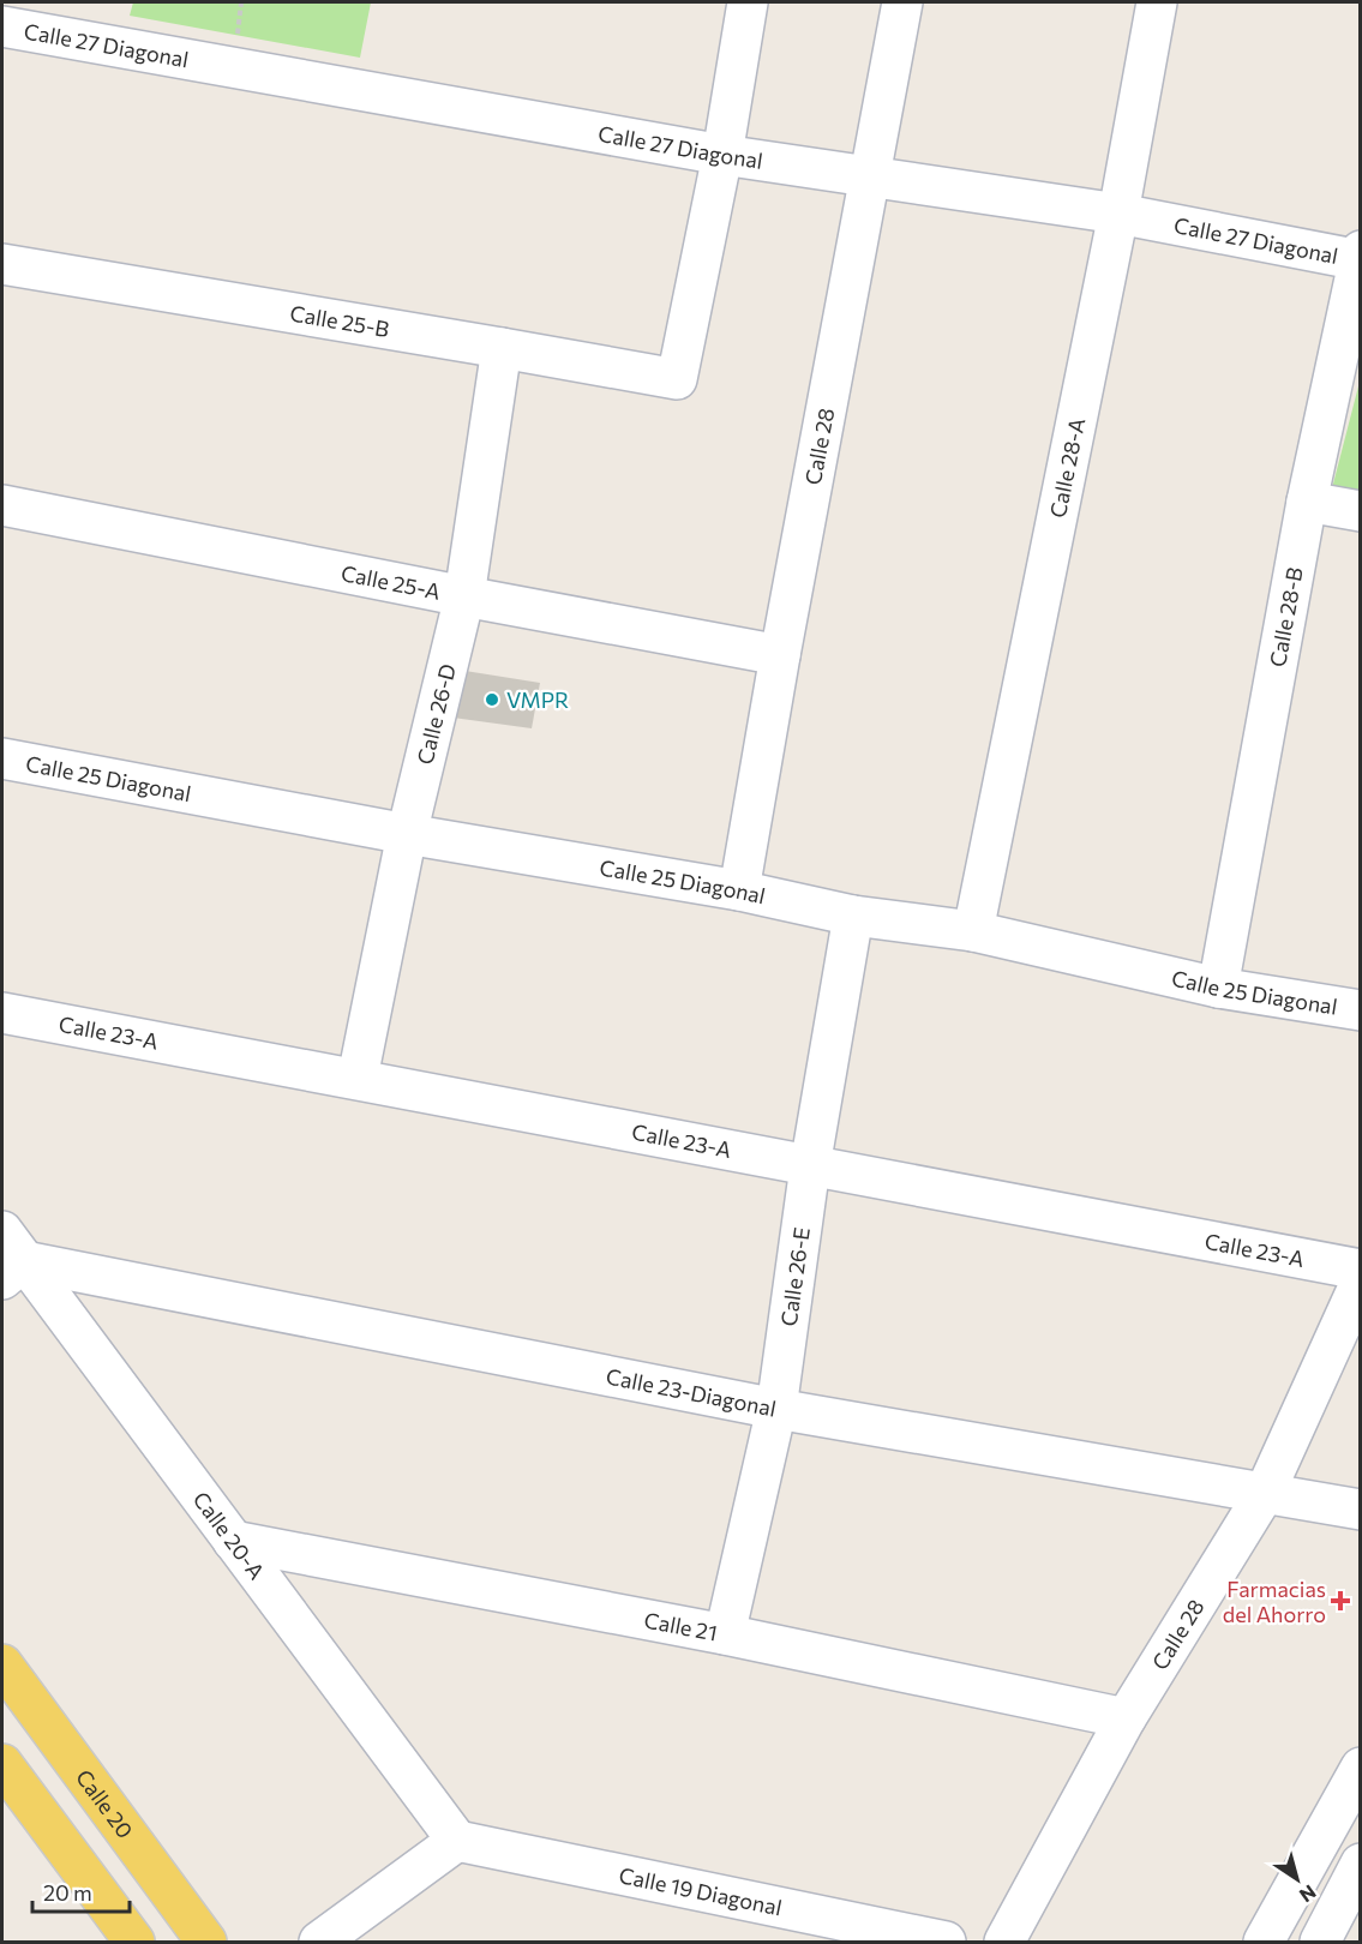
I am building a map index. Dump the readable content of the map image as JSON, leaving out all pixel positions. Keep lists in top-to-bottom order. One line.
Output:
{"streets":{"main road":["Calle 20"],"street":["Calle 27 Diagonal","Calle 25-B","Calle 28","Calle 28-A","Calle 25-A","Calle 28-B","Calle 26-D","Calle 25 Diagonal","Calle 23-A","Calle 26-E","Calle 23-Diagonal","Calle 20-A","Calle 21","Calle 19 Diagonal"]},"crossings":[["Calle 27 Diagonal","Calle 25-B"],["Calle 27 Diagonal","Calle 28"],["Calle 27 Diagonal","Calle 28-A"],["Calle 27 Diagonal","Calle 28-B"],["Calle 25-B","Calle 26-D"],["Calle 28","Calle 25-A"],["Calle 28","Calle 25 Diagonal"],["Calle 28","Calle 23-Diagonal"],["Calle 28","Calle 21"],["Calle 28-A","Calle 25 Diagonal"],["Calle 25-A","Calle 26-D"],["Calle 28-B","Calle 25 Diagonal"],["Calle 26-D","Calle 25 Diagonal"],["Calle 26-D","Calle 23-A"],["Calle 25 Diagonal","Calle 26-E"],["Calle 23-A","Calle 26-E"],["Calle 26-E","Calle 23-Diagonal"],["Calle 26-E","Calle 21"],["Calle 23-Diagonal","Calle 20-A"],["Calle 20-A","Calle 21"],["Calle 20-A","Calle 19 Diagonal"]],"places":{"other":["VMPR"],"health":["Farmacias del Ahorro"]},"scale_bar":"20 m","north":"bottom right"}
